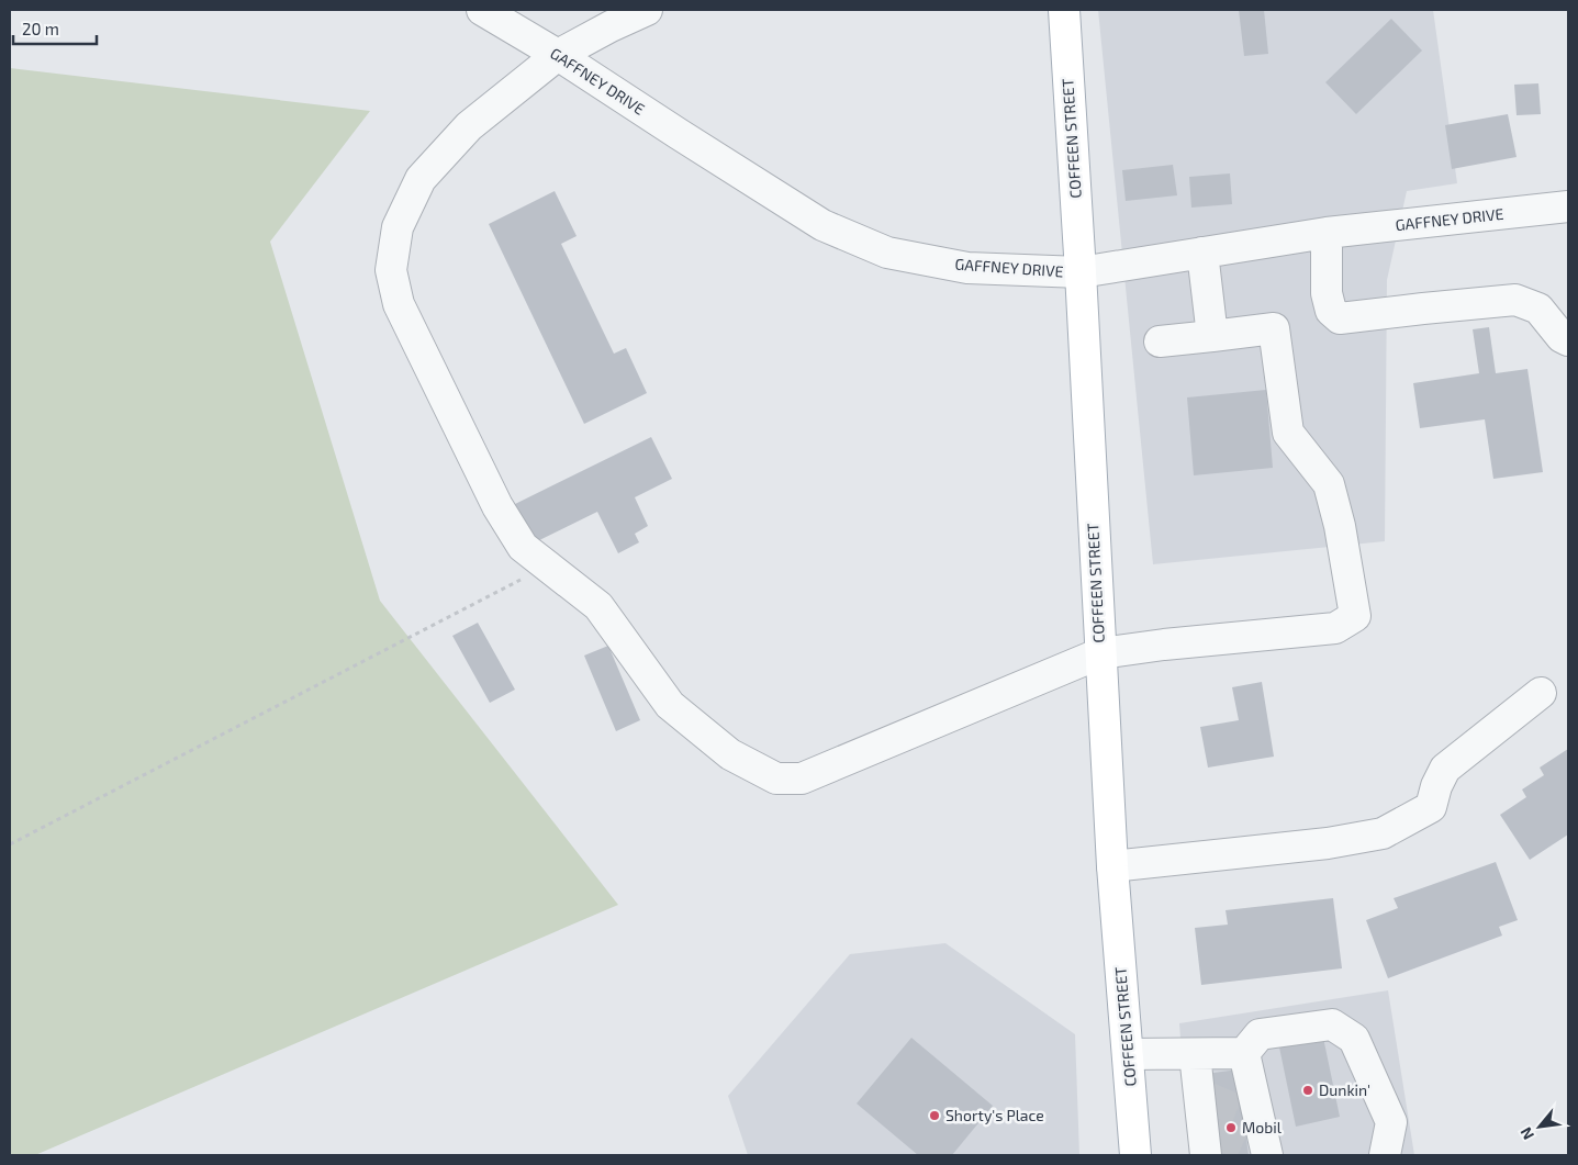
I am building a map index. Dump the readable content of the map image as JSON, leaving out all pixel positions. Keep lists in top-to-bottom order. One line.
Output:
{"streets":{"main road":["COFFEEN STREET"],"street":["GAFFNEY DRIVE"]},"crossings":[["GAFFNEY DRIVE","COFFEEN STREET"]],"places":["Dunkin'","Shorty's Place","Mobil"],"scale_bar":"20 m","north":"bottom left"}
